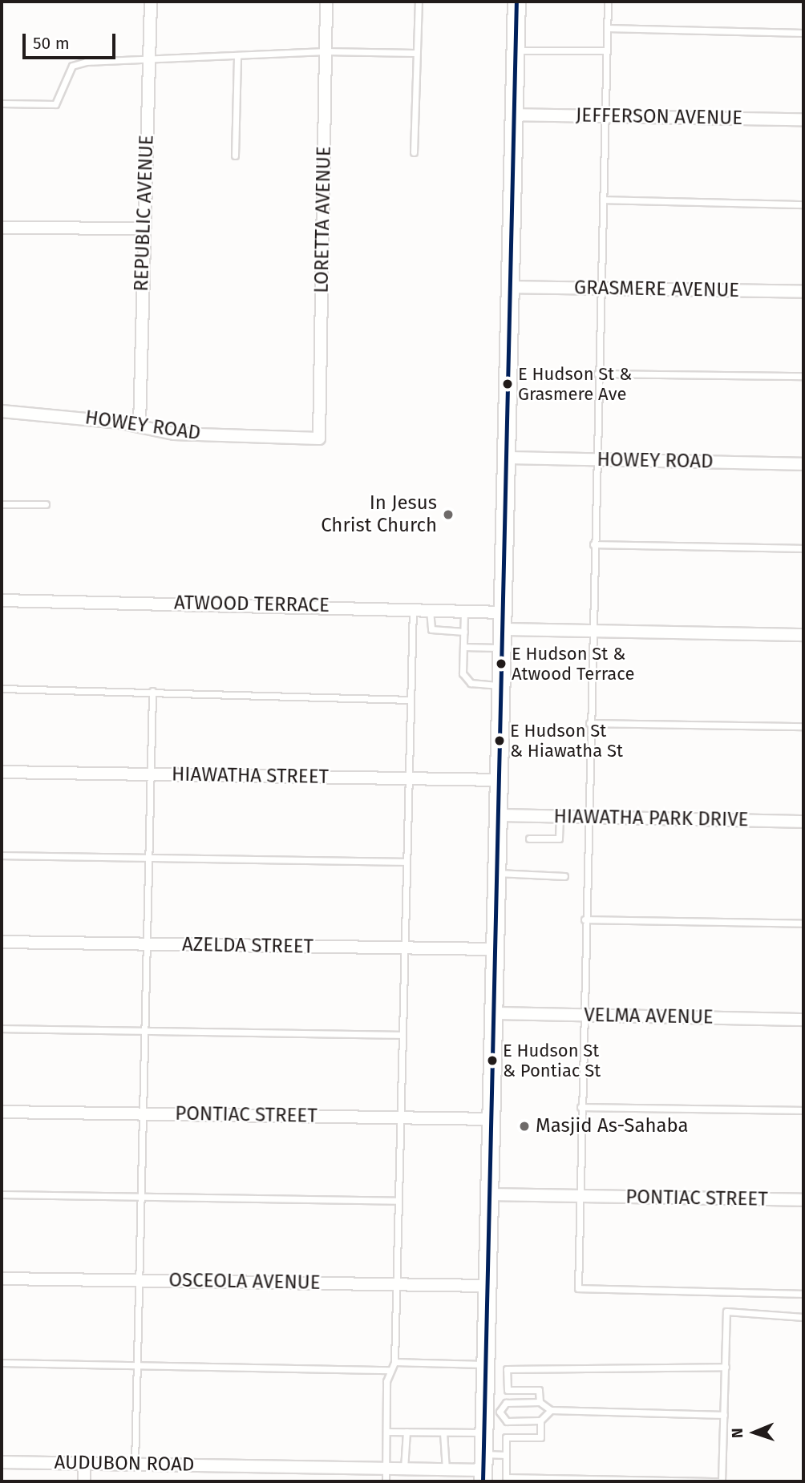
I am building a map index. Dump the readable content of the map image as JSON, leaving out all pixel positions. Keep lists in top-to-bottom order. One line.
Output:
{"streets":{"street":["JEFFERSON AVENUE","REPUBLIC AVENUE","LORETTA AVENUE","GRASMERE AVENUE","HOWEY ROAD","ATWOOD TERRACE","HIAWATHA STREET","HIAWATHA PARK DRIVE","AZELDA STREET","VELMA AVENUE","PONTIAC STREET","OSCEOLA AVENUE","AUDUBON ROAD"]},"crossings":[["REPUBLIC AVENUE","HOWEY ROAD"],["LORETTA AVENUE","HOWEY ROAD"]],"places":["E Hudson St & Grasmere Ave","In Jesus Christ Church","E Hudson St & Atwood Terrace","E Hudson St & Hiawatha St","E Hudson St & Pontiac St","Masjid As-Sahaba"],"scale_bar":"50 m","north":"left"}
